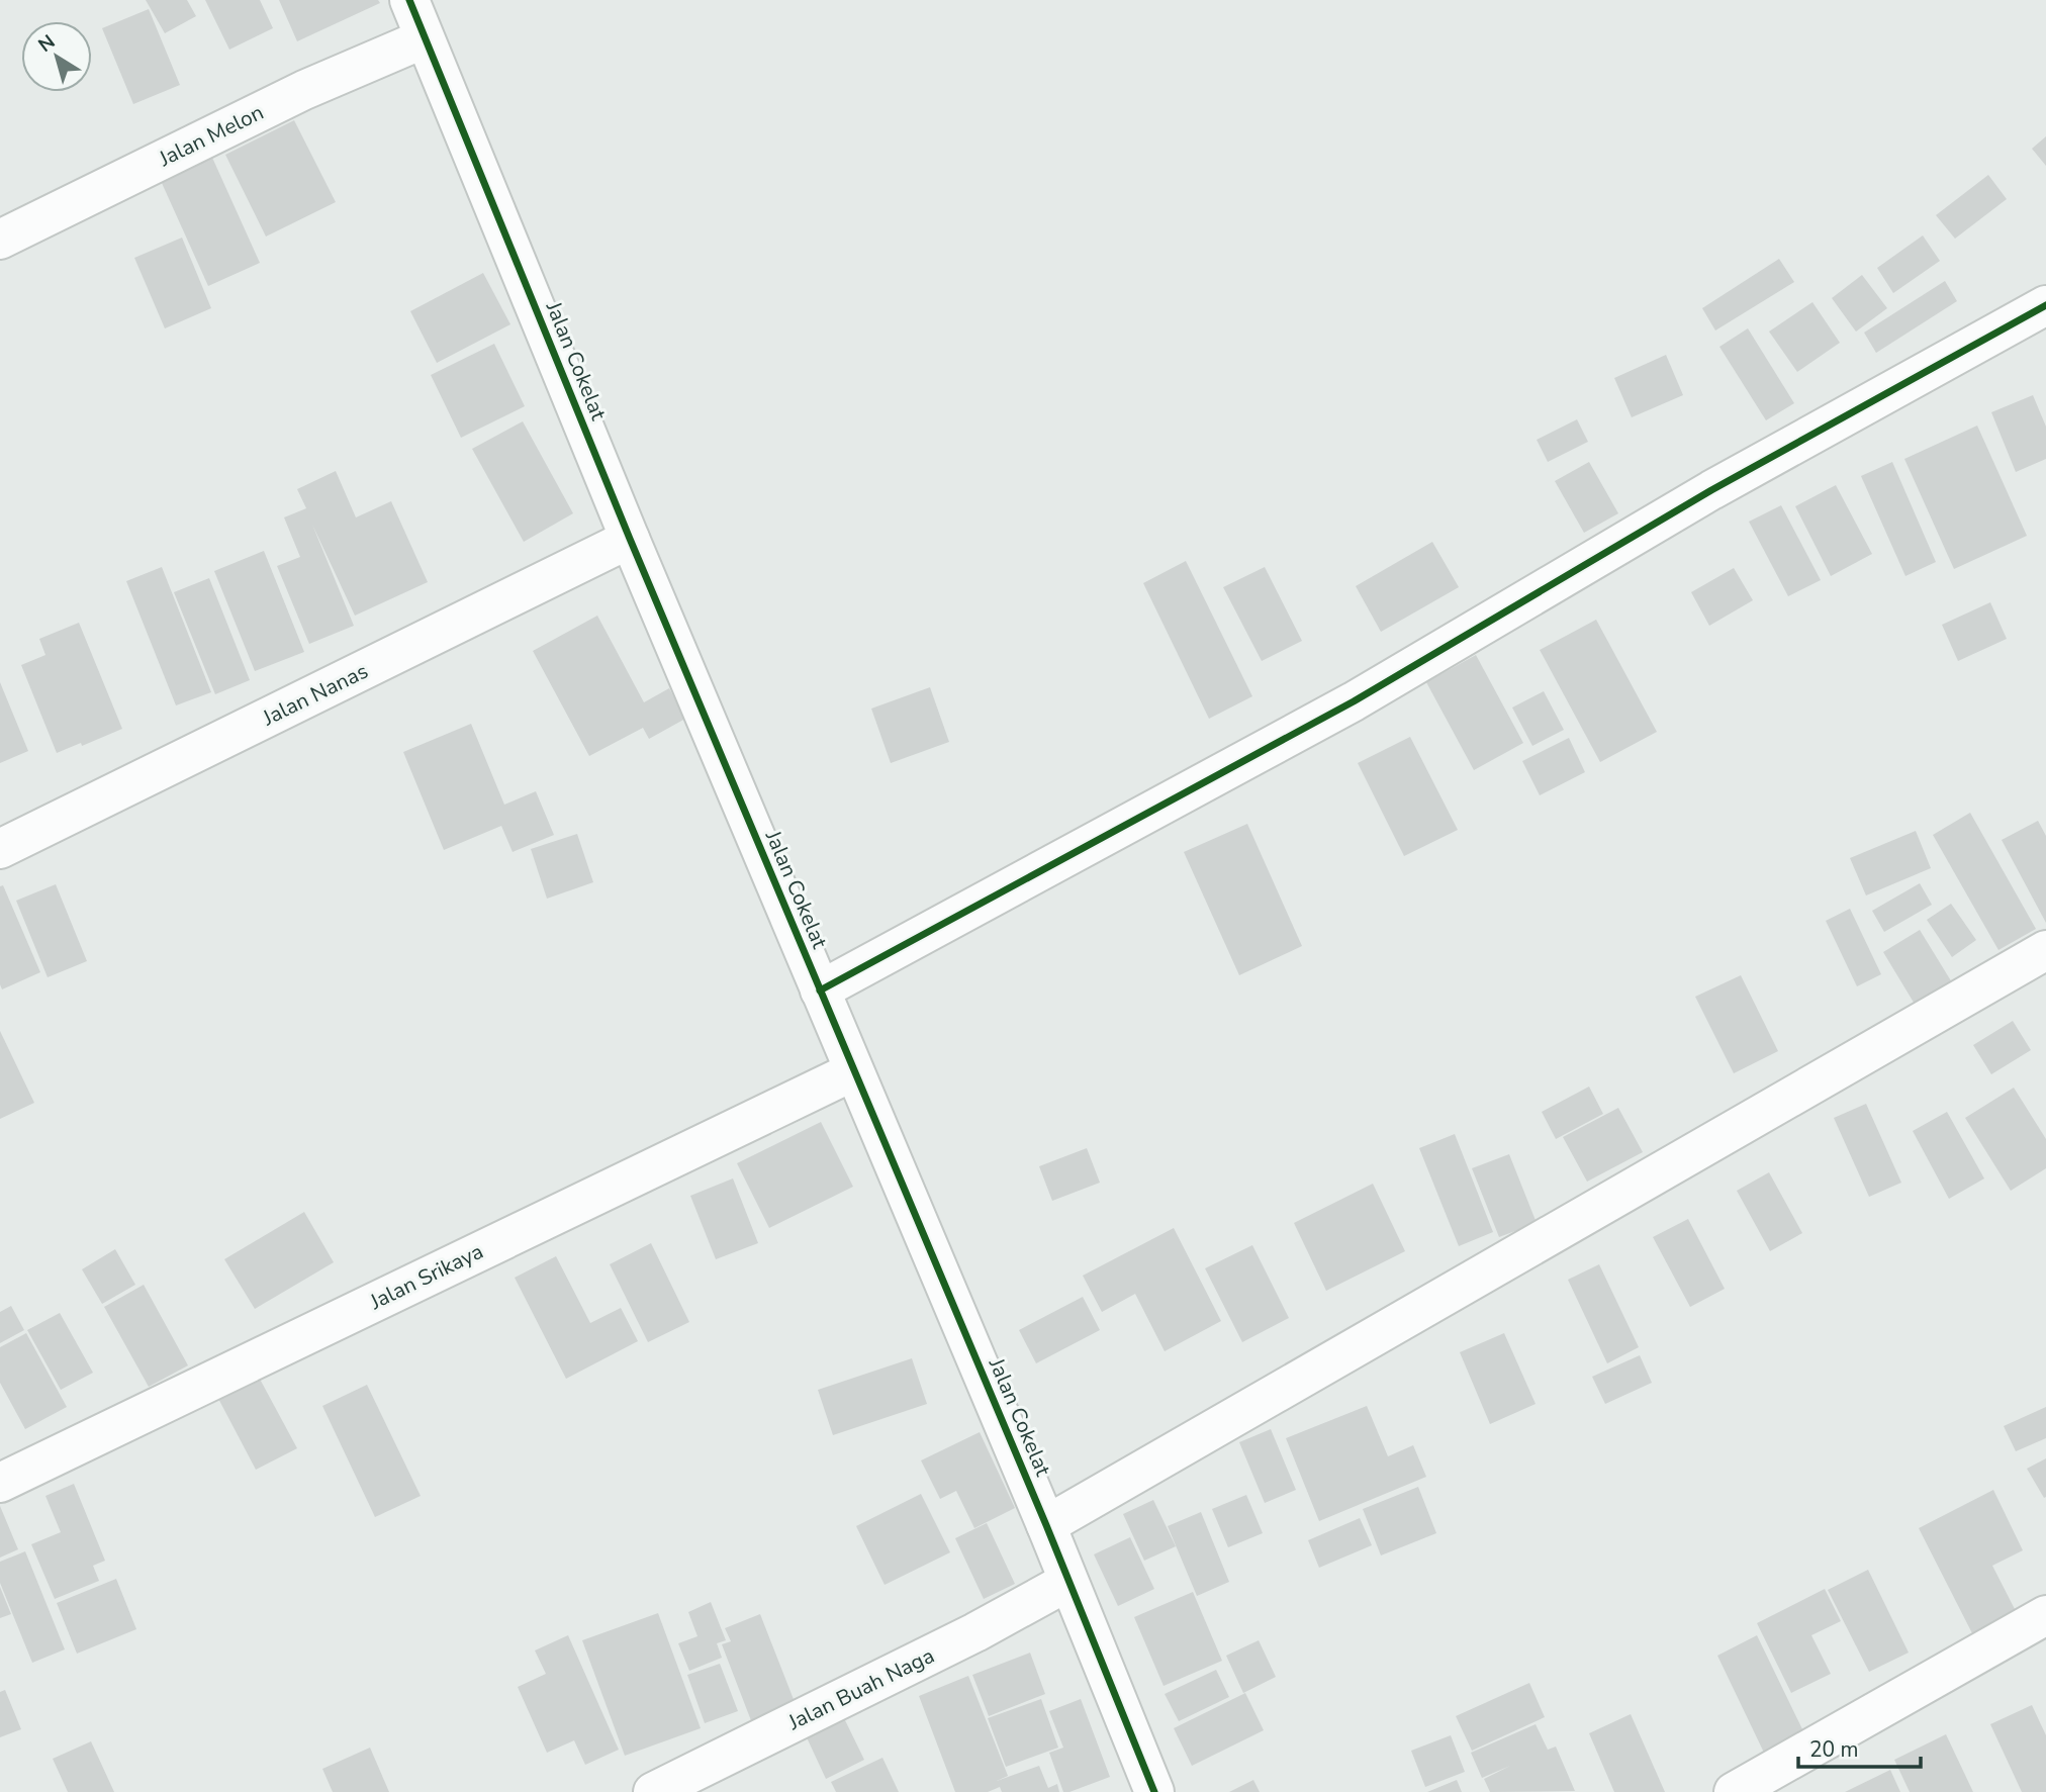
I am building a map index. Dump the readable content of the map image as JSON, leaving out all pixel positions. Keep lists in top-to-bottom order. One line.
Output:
{"streets":{"street":["Jalan Melon","Jalan Cokelat","Jalan Nanas","Jalan Srikaya","Jalan Buah Naga"]},"crossings":[["Jalan Melon","Jalan Cokelat"],["Jalan Cokelat","Jalan Nanas"],["Jalan Cokelat","Jalan Srikaya"],["Jalan Cokelat","Jalan Buah Naga"]],"scale_bar":"20 m","north":"top left"}
